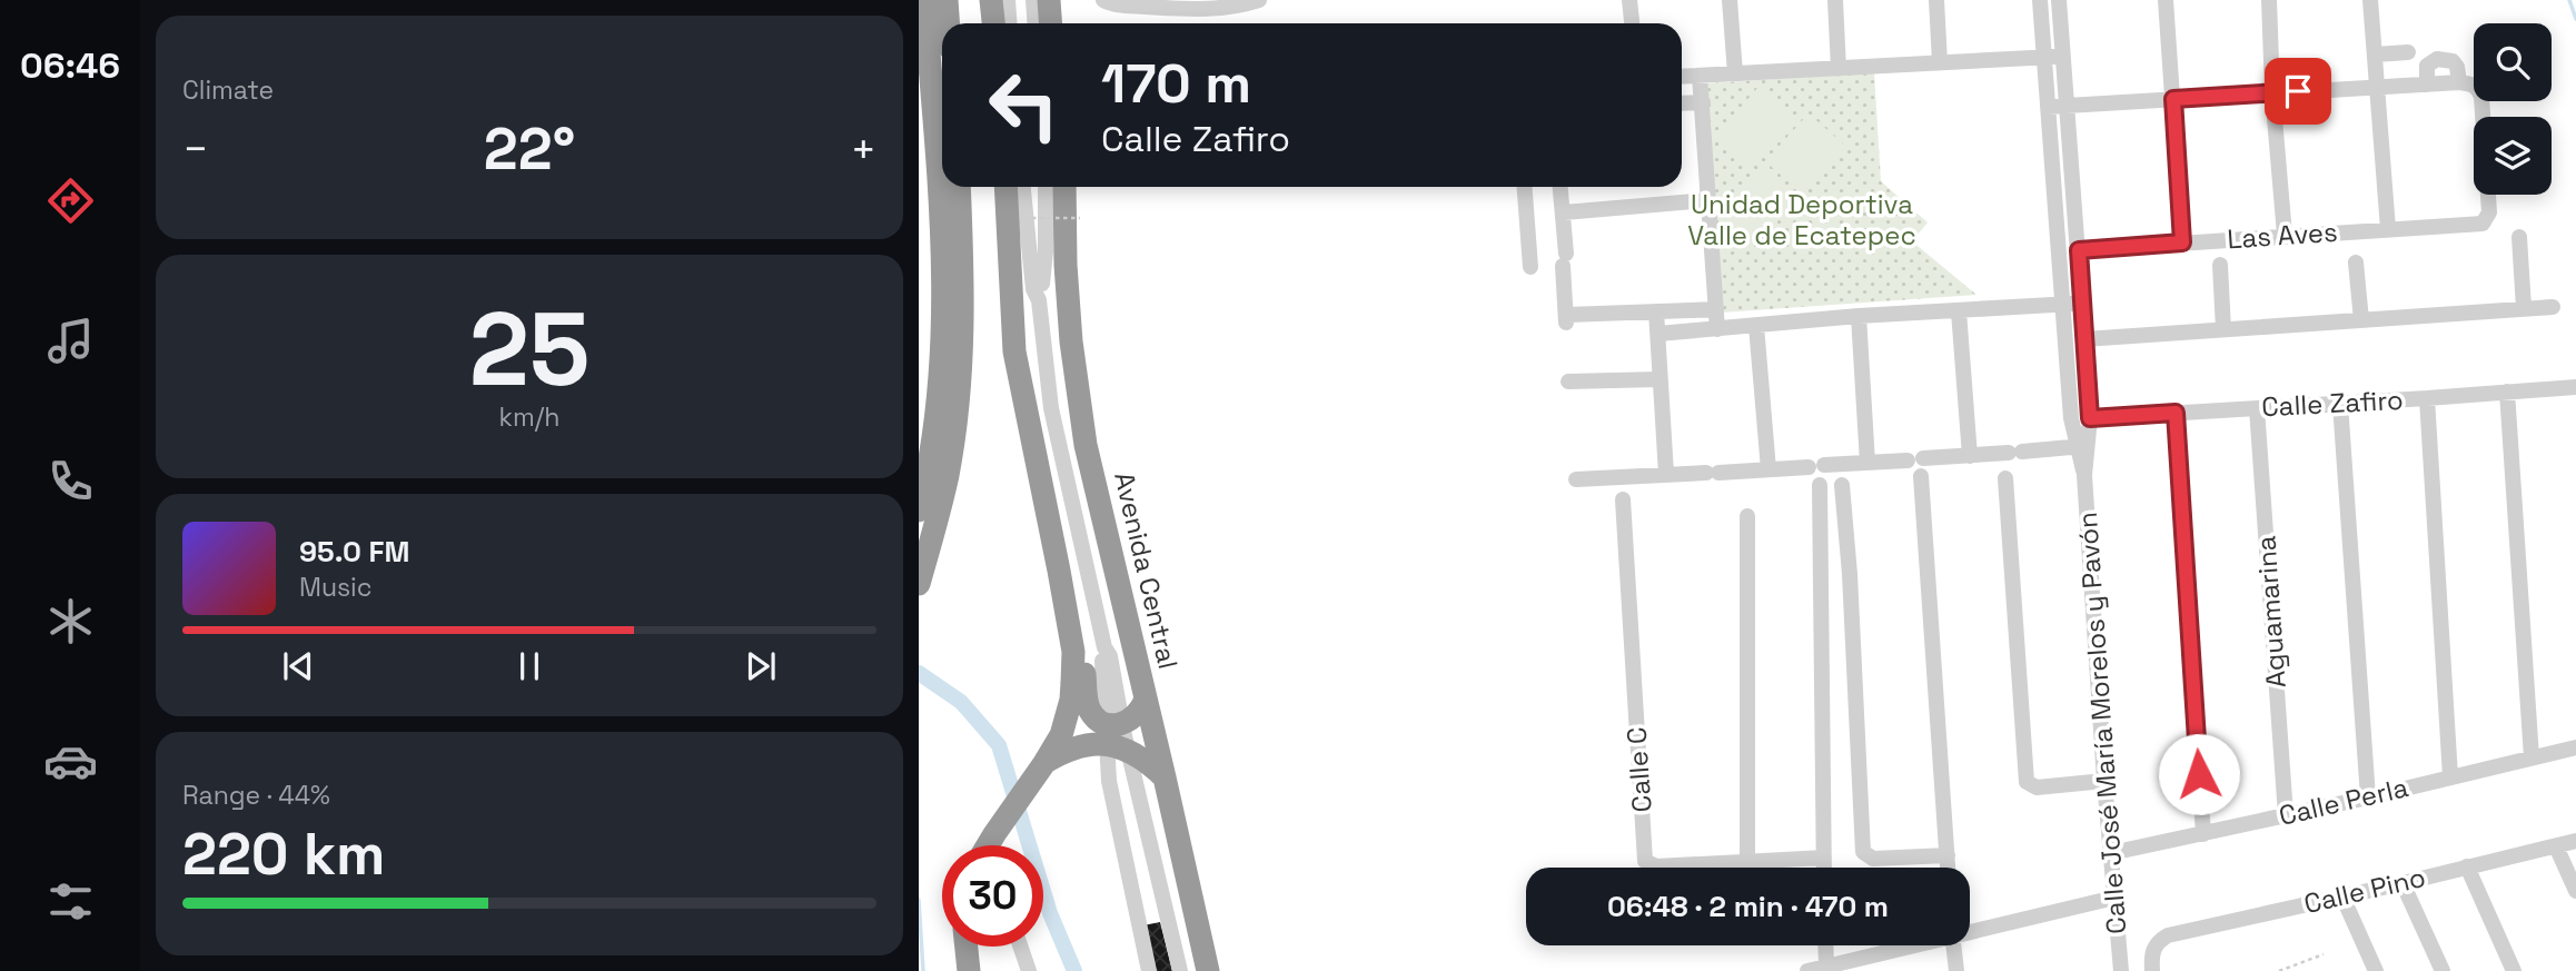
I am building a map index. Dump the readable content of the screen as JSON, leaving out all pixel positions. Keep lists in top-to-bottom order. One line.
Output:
{"streets":{"highway":["Avenida Central"],"street":["Las Aves","Calle Zafiro","Aguamarina","Calle José María Morelos y Pavón","Calle C","Calle Perla","Calle Pino"]},"crossings":[["Las Aves","Calle José María Morelos y Pavón"],["Calle Zafiro","Aguamarina"],["Calle Zafiro","Calle José María Morelos y Pavón"],["Aguamarina","Calle Perla"],["Calle José María Morelos y Pavón","Calle Perla"]],"parks":["Unidad Deportiva Valle de Ecatepec"],"page":{"tabs":"06:46","tile":["Climate",["25","km/h"],["Range · 44%","220 km"]],"turn":["170 m","Calle Zafiro"],"heat":["−","22°","+"],"song":["95.0 FM","Music"],"limit":"30","trip":"06:48 · 2 min · 470 m"}}
